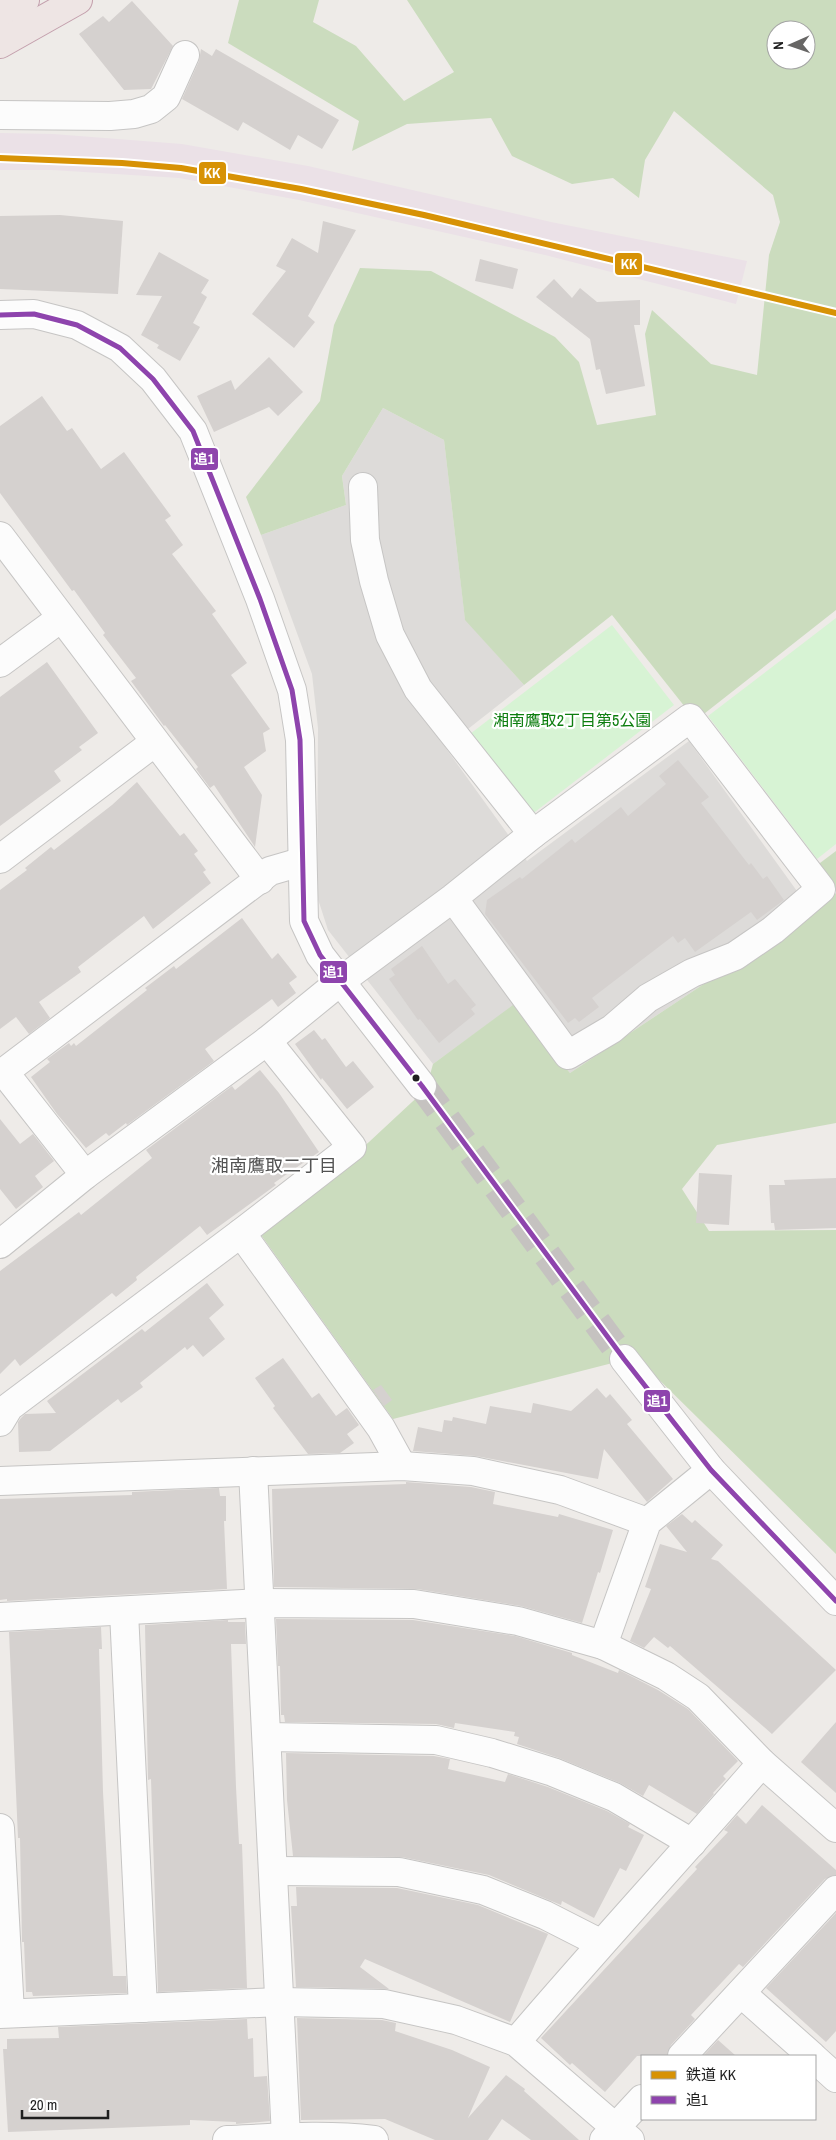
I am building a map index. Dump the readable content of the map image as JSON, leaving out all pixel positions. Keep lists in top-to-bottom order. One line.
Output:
{"districts":["湘南鷹取二丁目"],"parks":["湘南鷹取2丁目第5公園"],"lines":["rail line KK","transit line 追1"],"legend":["鉄道 KK","追1"],"scale_bar":"20 m","north":"left"}
